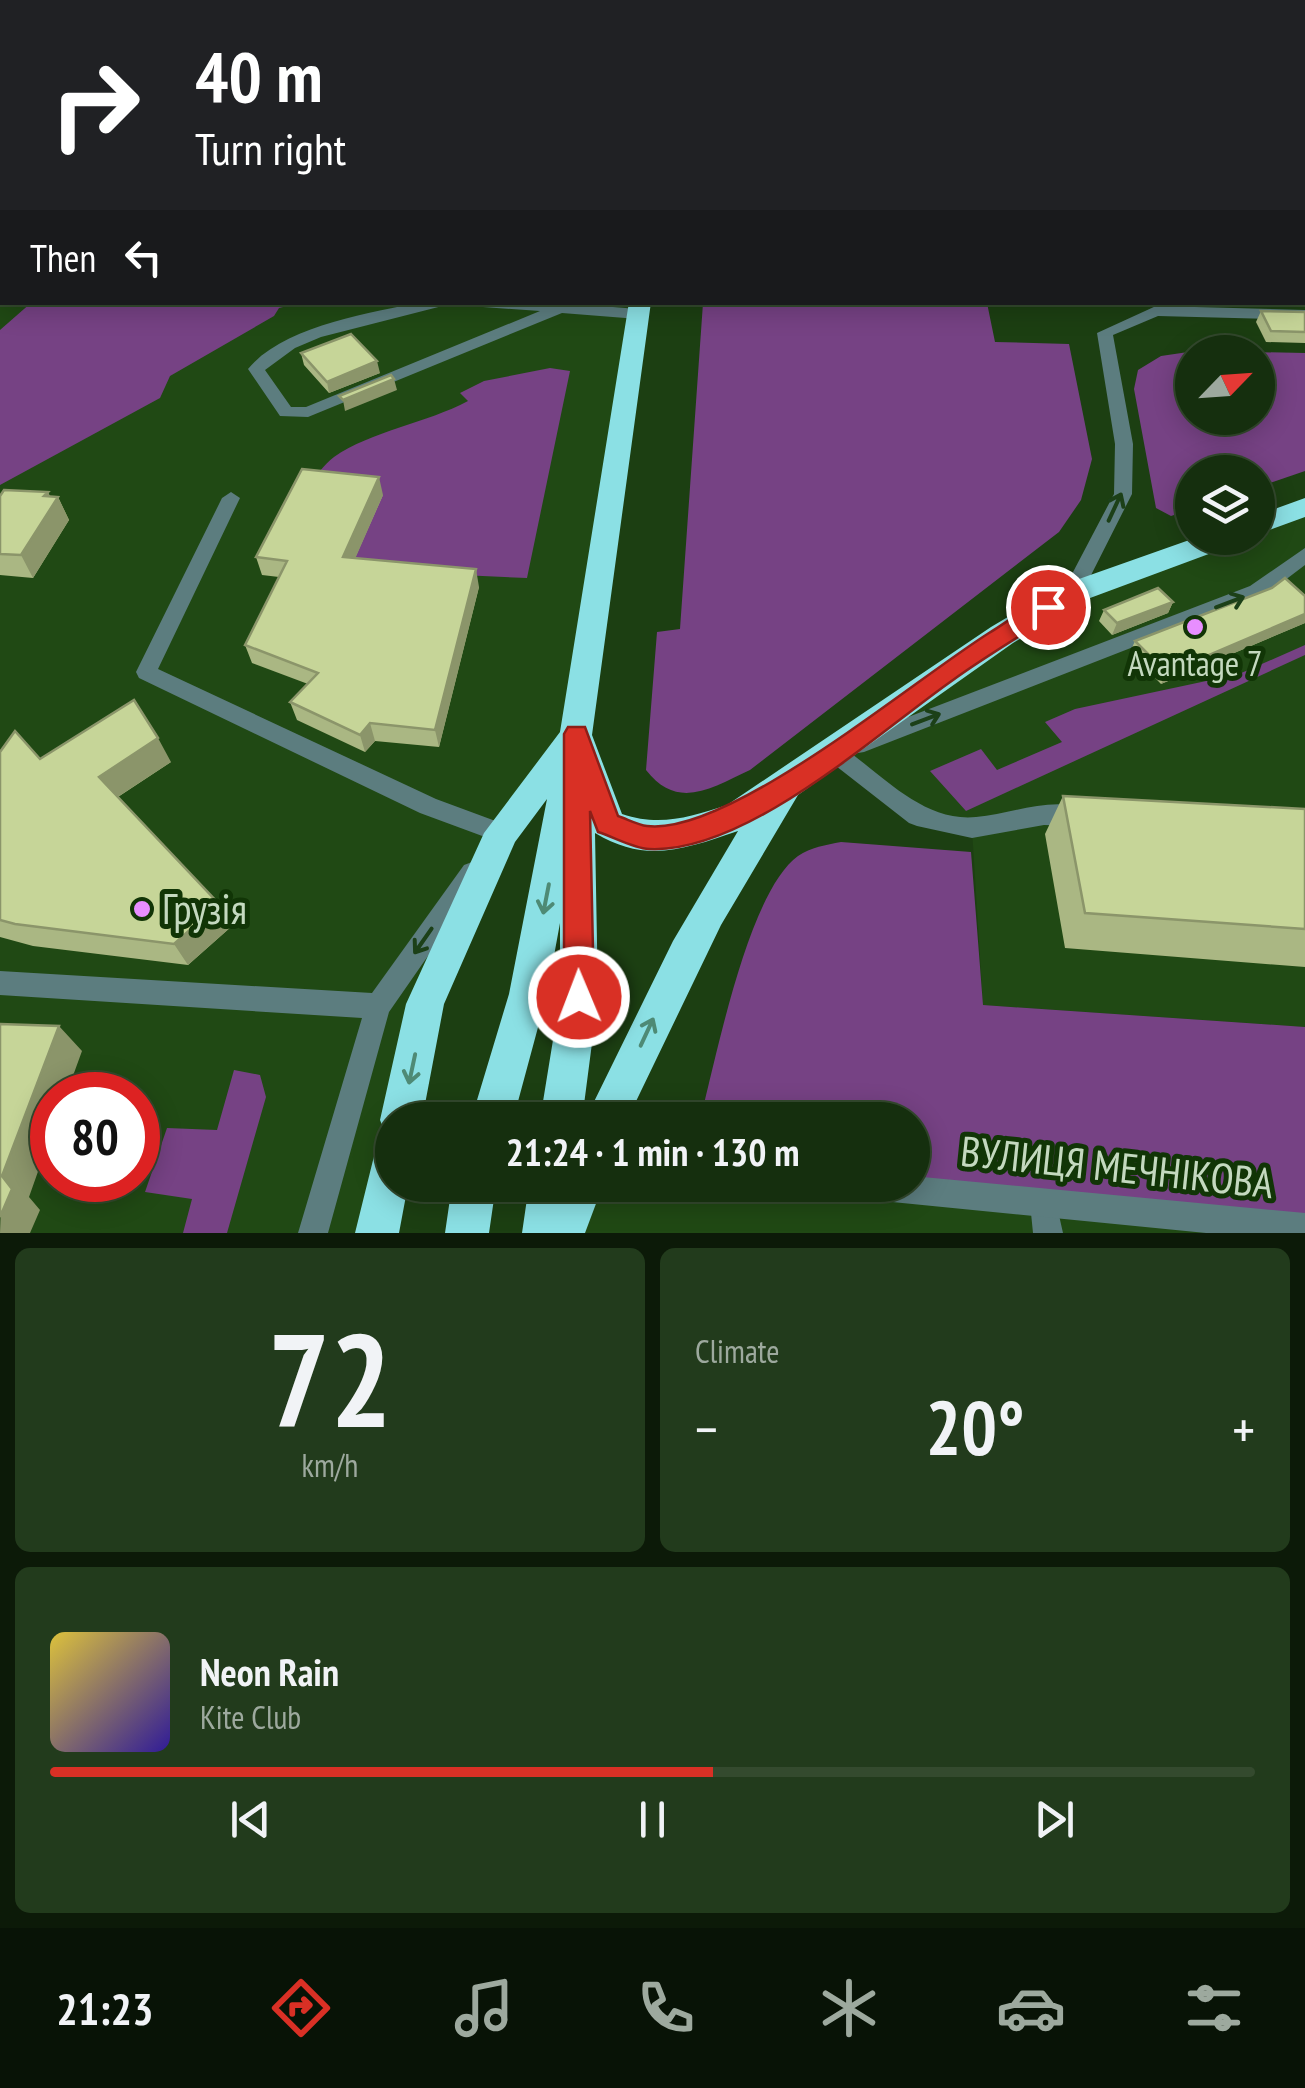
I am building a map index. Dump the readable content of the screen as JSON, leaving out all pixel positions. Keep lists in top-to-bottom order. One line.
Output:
{"streets":{"street":["ВУЛИЦЯ МЕЧНІКОВА"]},"places":["Avantage 7","Грузія"],"north":"top right","page":{"turn":["40 m","Turn right"],"then":"Then","limit":"80","trip":"21:24 · 1 min · 130 m","tile":[["72","km/h"],"Climate"],"heat":["−","20°","+"],"song":["Neon Rain","Kite Club"],"tabs":"21:23"}}
